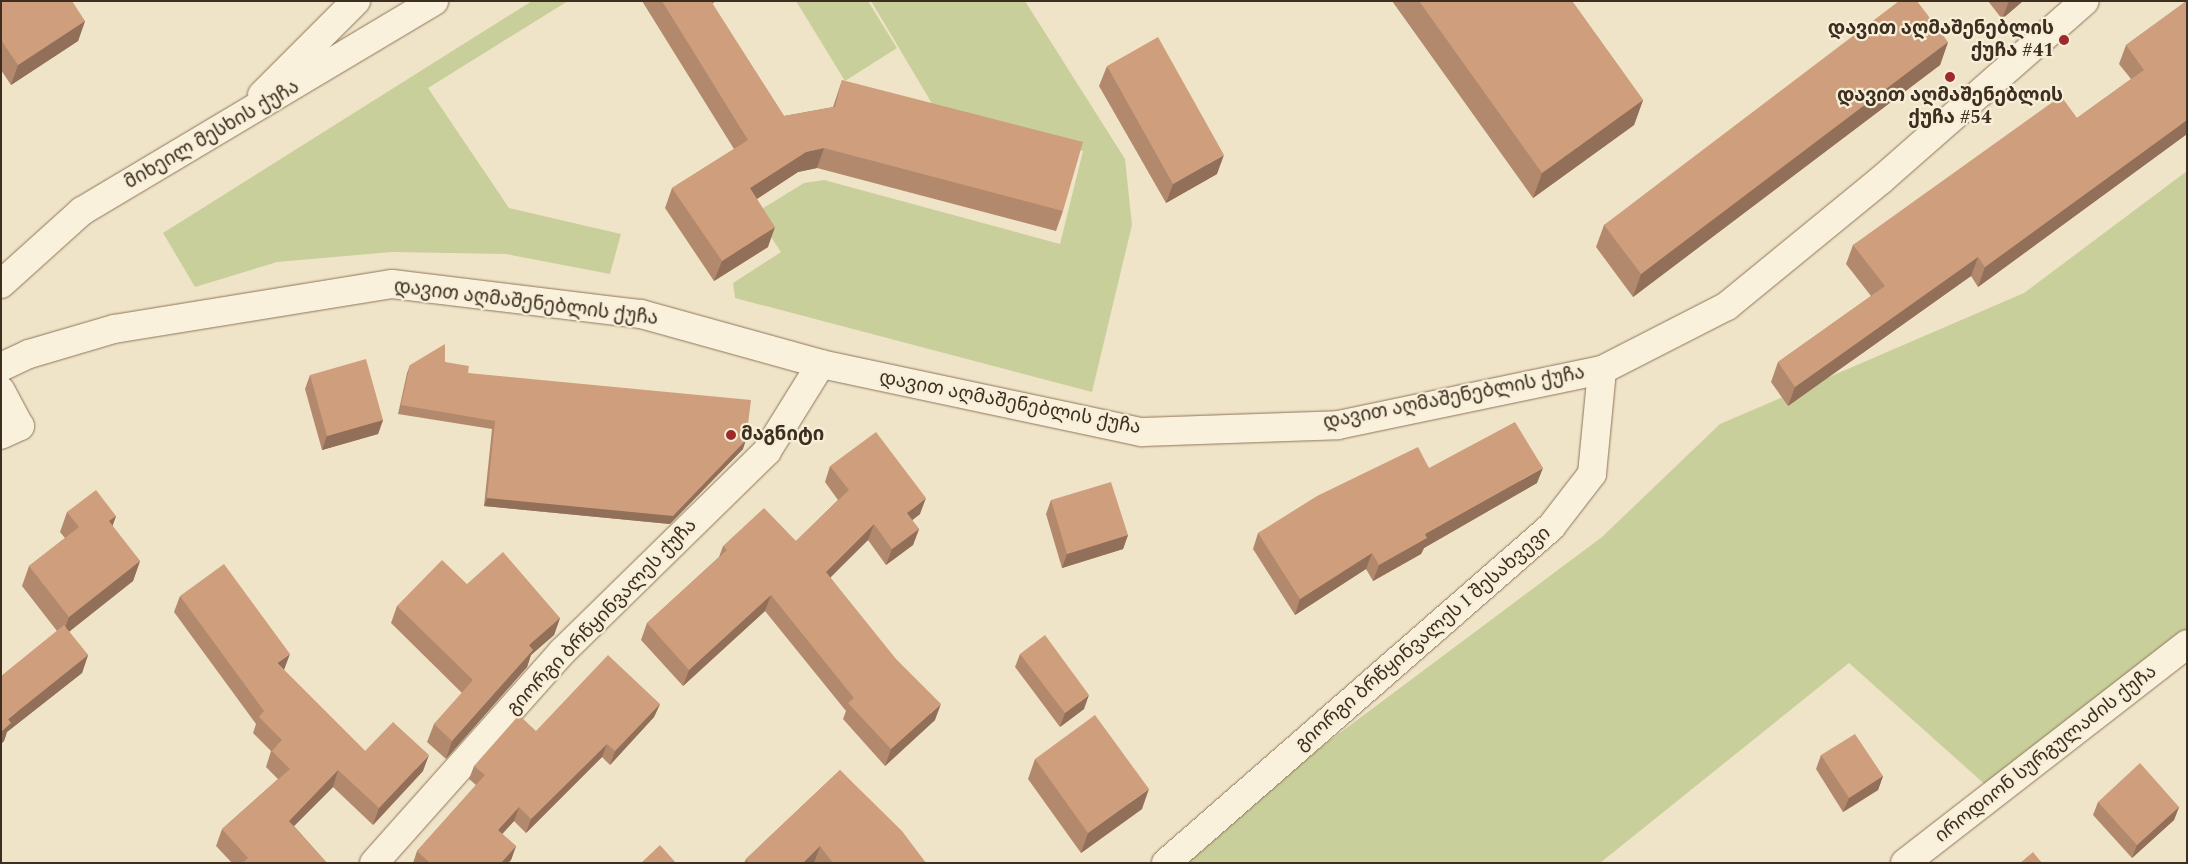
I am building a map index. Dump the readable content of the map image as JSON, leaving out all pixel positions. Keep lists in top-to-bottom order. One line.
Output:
{"streets":{"street":["მიხეილ მესხის ქუჩა","დავით აღმაშენებლის ქუჩა","გიორგი ბრწყინვალეს ქუჩა","გიორგი ბრწყინვალეს I შესახვევი","იროდიონ სურგულაძის ქუჩა"]},"crossings":[["დავით აღმაშენებლის ქუჩა","გიორგი ბრწყინვალეს ქუჩა"],["დავით აღმაშენებლის ქუჩა","გიორგი ბრწყინვალეს I შესახვევი"]],"places":["დავით აღმაშენებლის ქუჩა #41","დავით აღმაშენებლის ქუჩა #54","მაგნიტი"]}
